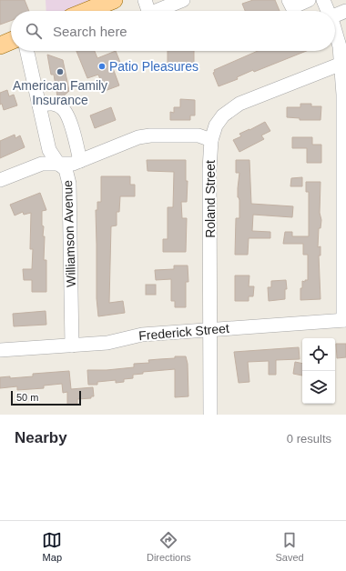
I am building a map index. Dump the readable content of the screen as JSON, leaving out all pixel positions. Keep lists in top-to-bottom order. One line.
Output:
{"streets":{"street":["Roland Street","Williamson Avenue","Frederick Street"]},"crossings":[["Roland Street","Frederick Street"],["Williamson Avenue","Frederick Street"]],"places":["Patio Pleasures","American Family Insurance"],"scale_bar":"50 m","page":{"search":"Search here","scale":"50 m","heading":["Nearby","0 results"],"nav":["Map","Directions","Saved"]}}
